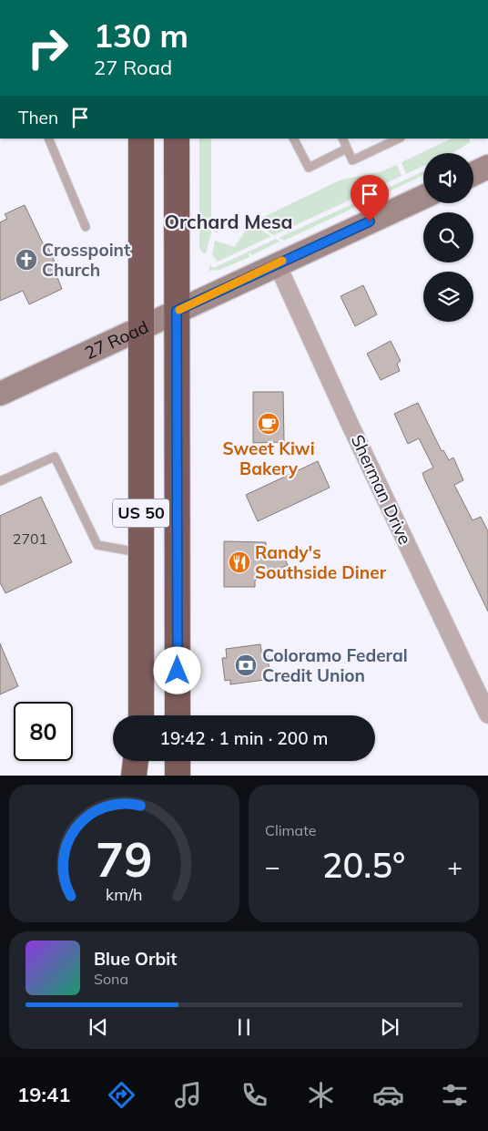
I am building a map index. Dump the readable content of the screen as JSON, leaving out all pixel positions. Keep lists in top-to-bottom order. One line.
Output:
{"streets":{"highway":["US 50"],"street":["27 Road","Sherman Drive"]},"crossings":[["27 Road","Sherman Drive"],["27 Road","US 50"]],"districts":["Orchard Mesa"],"places":{"church":["Crosspoint Church"],"cafe":["Sweet Kiwi Bakery"],"restaurant":["Randy's Southside Diner"],"bank":["Coloramo Federal Credit Union"]},"house_numbers":["2701"],"page":{"turn":["130 m","27 Road"],"then":"Then","limit":"80","trip":"19:42 · 1 min · 200 m","tile":"Climate","heat":["−","20.5°","+"],"song":["Blue Orbit","Sona"],"tabs":"19:41","gauge":["79","km/h"]}}
